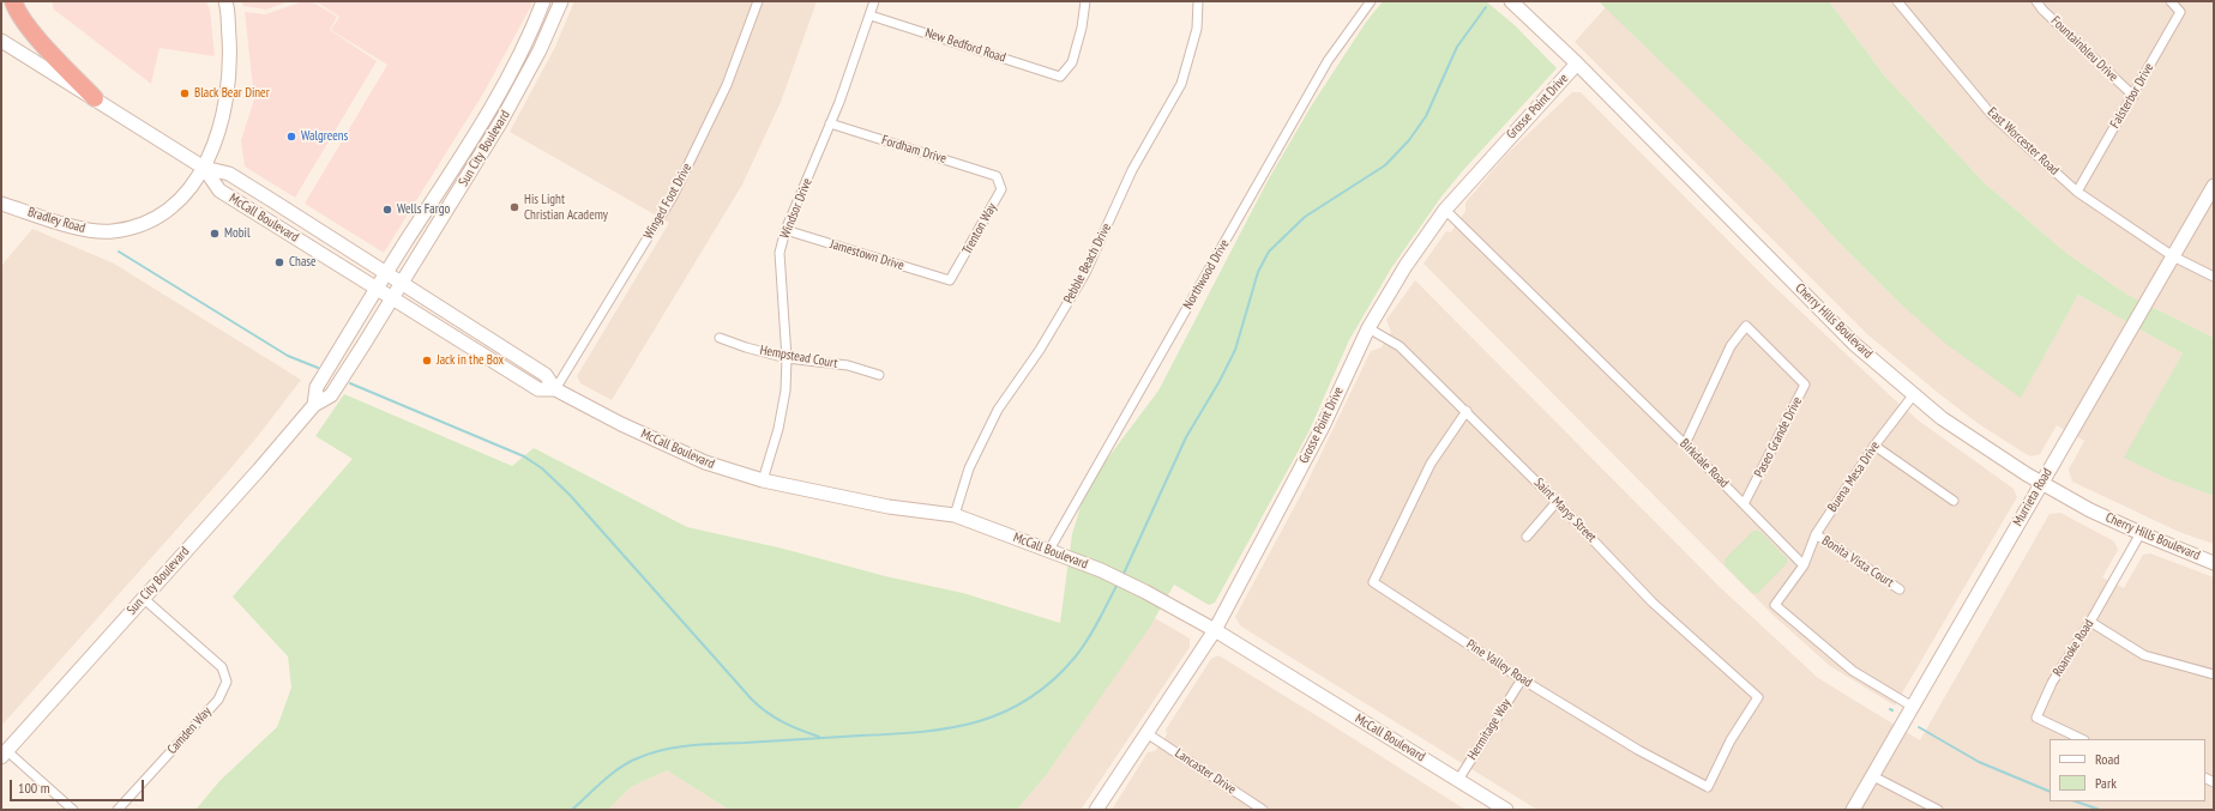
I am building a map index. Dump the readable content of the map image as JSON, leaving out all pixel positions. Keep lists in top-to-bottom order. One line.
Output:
{"streets":{"street":["New Bedford Road","Fountainbleu Drive","Falsterbor Drive","Grosse Point Drive","East Worcester Road","Sun City Boulevard","Fordham Drive","Winged Foot Drive","Windsor Drive","McCall Boulevard","Bradley Road","Trenton Way","Jamestown Drive","Pebble Beach Drive","Northwood Drive","Cherry Hills Boulevard","Hempstead Court","Paseo Grande Drive","Birkdale Road","Buena Mesa Drive","Murrieta Road","Saint Marys Street","Bonita Vista Court","Roanoke Road","Pine Valley Road","Hermitage Way","Camden Way","Lancaster Drive"]},"crossings":[["New Bedford Road","Windsor Drive"],["Fountainbleu Drive","Falsterbor Drive"],["Falsterbor Drive","East Worcester Road"],["Grosse Point Drive","McCall Boulevard"],["Grosse Point Drive","Cherry Hills Boulevard"],["Grosse Point Drive","Birkdale Road"],["Grosse Point Drive","Saint Marys Street"],["Grosse Point Drive","Lancaster Drive"],["East Worcester Road","Murrieta Road"],["Sun City Boulevard","McCall Boulevard"],["Sun City Boulevard","Camden Way"],["Fordham Drive","Windsor Drive"],["Fordham Drive","Trenton Way"],["Winged Foot Drive","McCall Boulevard"],["Windsor Drive","McCall Boulevard"],["Windsor Drive","Jamestown Drive"],["Windsor Drive","Hempstead Court"],["McCall Boulevard","Bradley Road"],["McCall Boulevard","Pebble Beach Drive"],["McCall Boulevard","Northwood Drive"],["McCall Boulevard","Hermitage Way"],["Trenton Way","Jamestown Drive"],["Cherry Hills Boulevard","Buena Mesa Drive"],["Cherry Hills Boulevard","Murrieta Road"],["Cherry Hills Boulevard","Roanoke Road"],["Paseo Grande Drive","Birkdale Road"],["Birkdale Road","Buena Mesa Drive"],["Buena Mesa Drive","Bonita Vista Court"],["Saint Marys Street","Pine Valley Road"],["Pine Valley Road","Hermitage Way"]],"places":["Black Bear Diner","Walgreens","His Light Christian Academy","Wells Fargo","Mobil","Chase","Jack in the Box"],"legend":["Road","Park"],"scale_bar":"100 m"}
